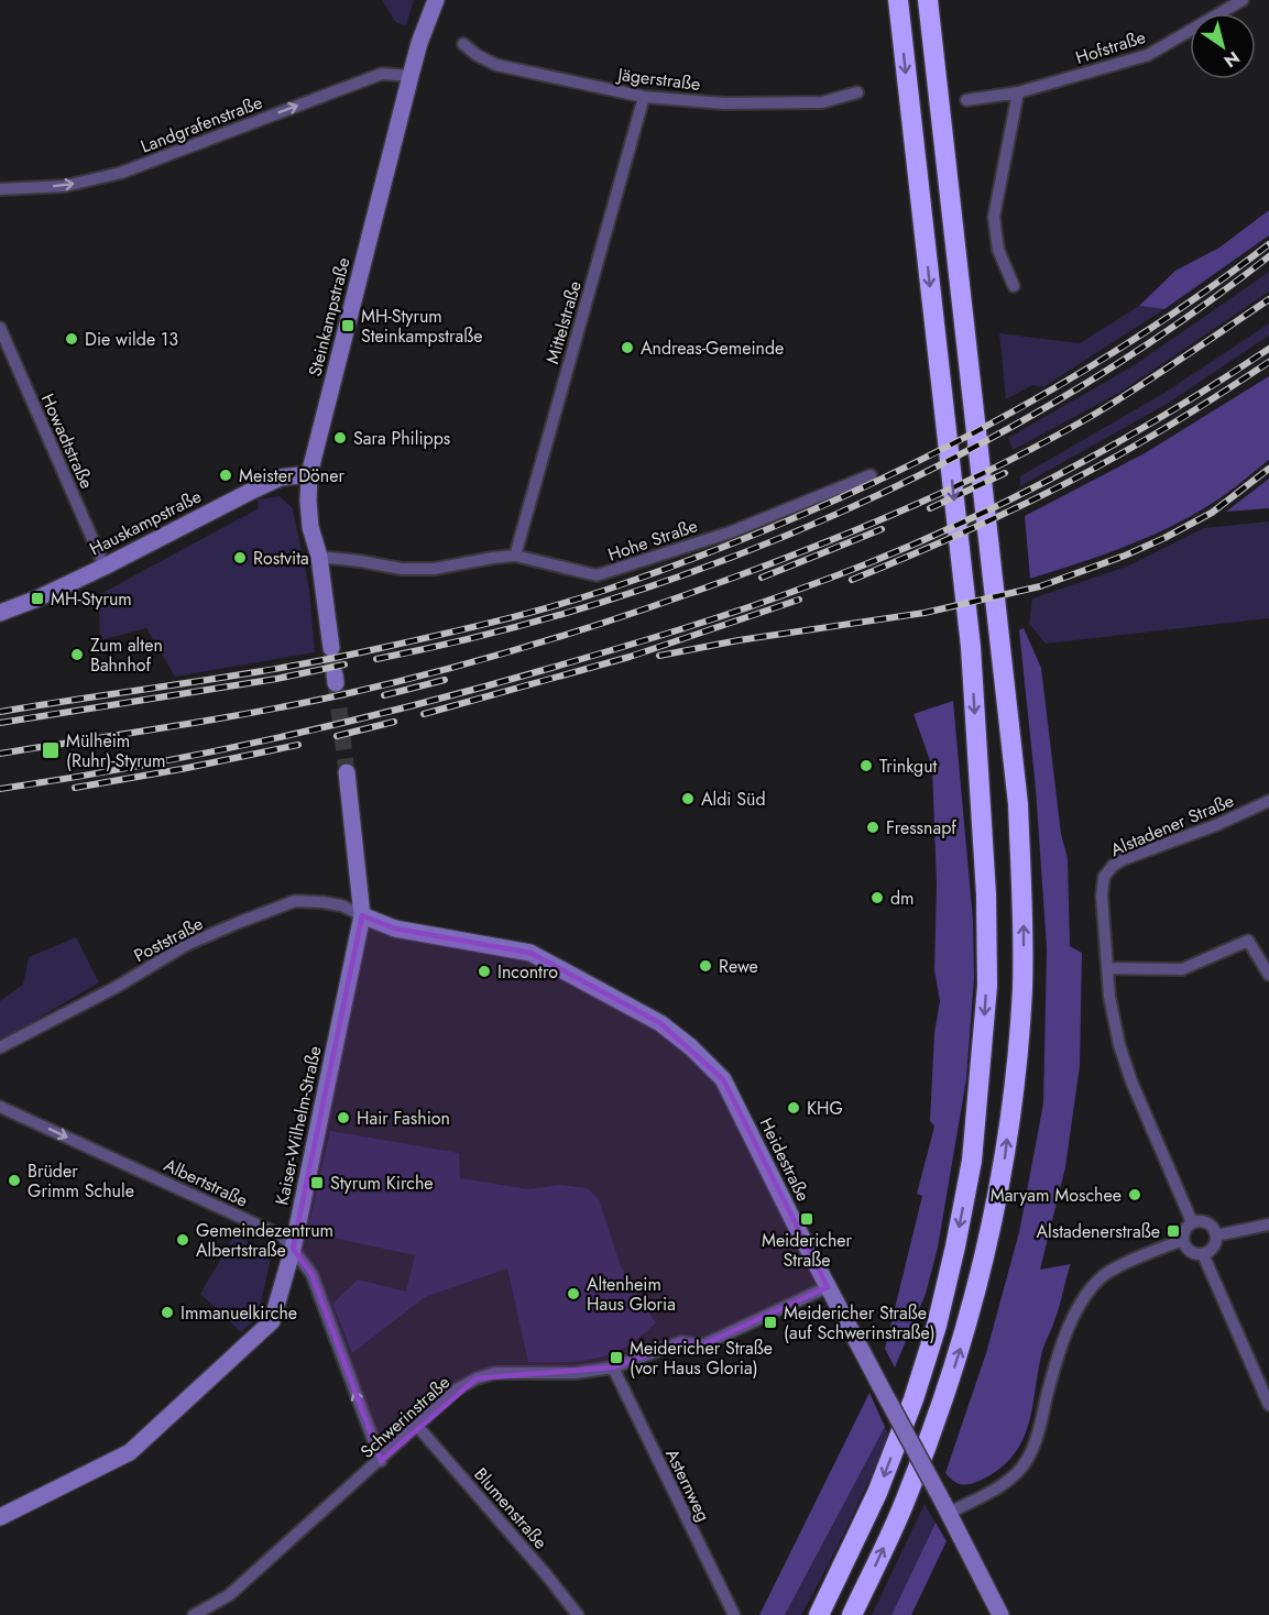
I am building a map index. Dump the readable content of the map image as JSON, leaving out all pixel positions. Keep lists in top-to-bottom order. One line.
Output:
{"streets":{"street":["Hofstraße","Jägerstraße","Landgrafenstraße","Steinkampstraße","Mittelstraße","Howadtstraße","Hauskampstraße","Hohe Straße","Alstadener Straße","Poststraße","Kaiser-Wilhelm-Straße","Heidestraße","Albertstraße","Schwerinstraße","Asternweg","Blumenstraße"]},"crossings":[["Jägerstraße","Mittelstraße"],["Landgrafenstraße","Steinkampstraße"],["Steinkampstraße","Hauskampstraße"],["Steinkampstraße","Hohe Straße"],["Mittelstraße","Hohe Straße"],["Howadtstraße","Hauskampstraße"],["Poststraße","Kaiser-Wilhelm-Straße"],["Poststraße","Heidestraße"],["Kaiser-Wilhelm-Straße","Heidestraße"],["Kaiser-Wilhelm-Straße","Albertstraße"],["Heidestraße","Schwerinstraße"],["Albertstraße","Schwerinstraße"],["Schwerinstraße","Asternweg"],["Schwerinstraße","Blumenstraße"]],"one_way":["Landgrafenstraße"],"places":{"transit":["MH-Styrum Steinkampstraße","MH-Styrum","Mülheim (Ruhr)-Styrum","Styrum Kirche","Meidericher Straße","Alstadenerstraße","Meidericher Straße (auf Schwerinstraße)","Meidericher Straße (vor Haus Gloria)"],"other":["Die wilde 13","Andreas-Gemeinde","Sara Philipps","Meister Döner","Rostvita","Zum alten Bahnhof","Trinkgut","Aldi Süd","Fressnapf","dm","Rewe","Incontro","KHG","Hair Fashion","Brüder Grimm Schule","Maryam Moschee","Gemeindezentrum Albertstraße","Altenheim Haus Gloria","Immanuelkirche"]},"north":"bottom right"}
